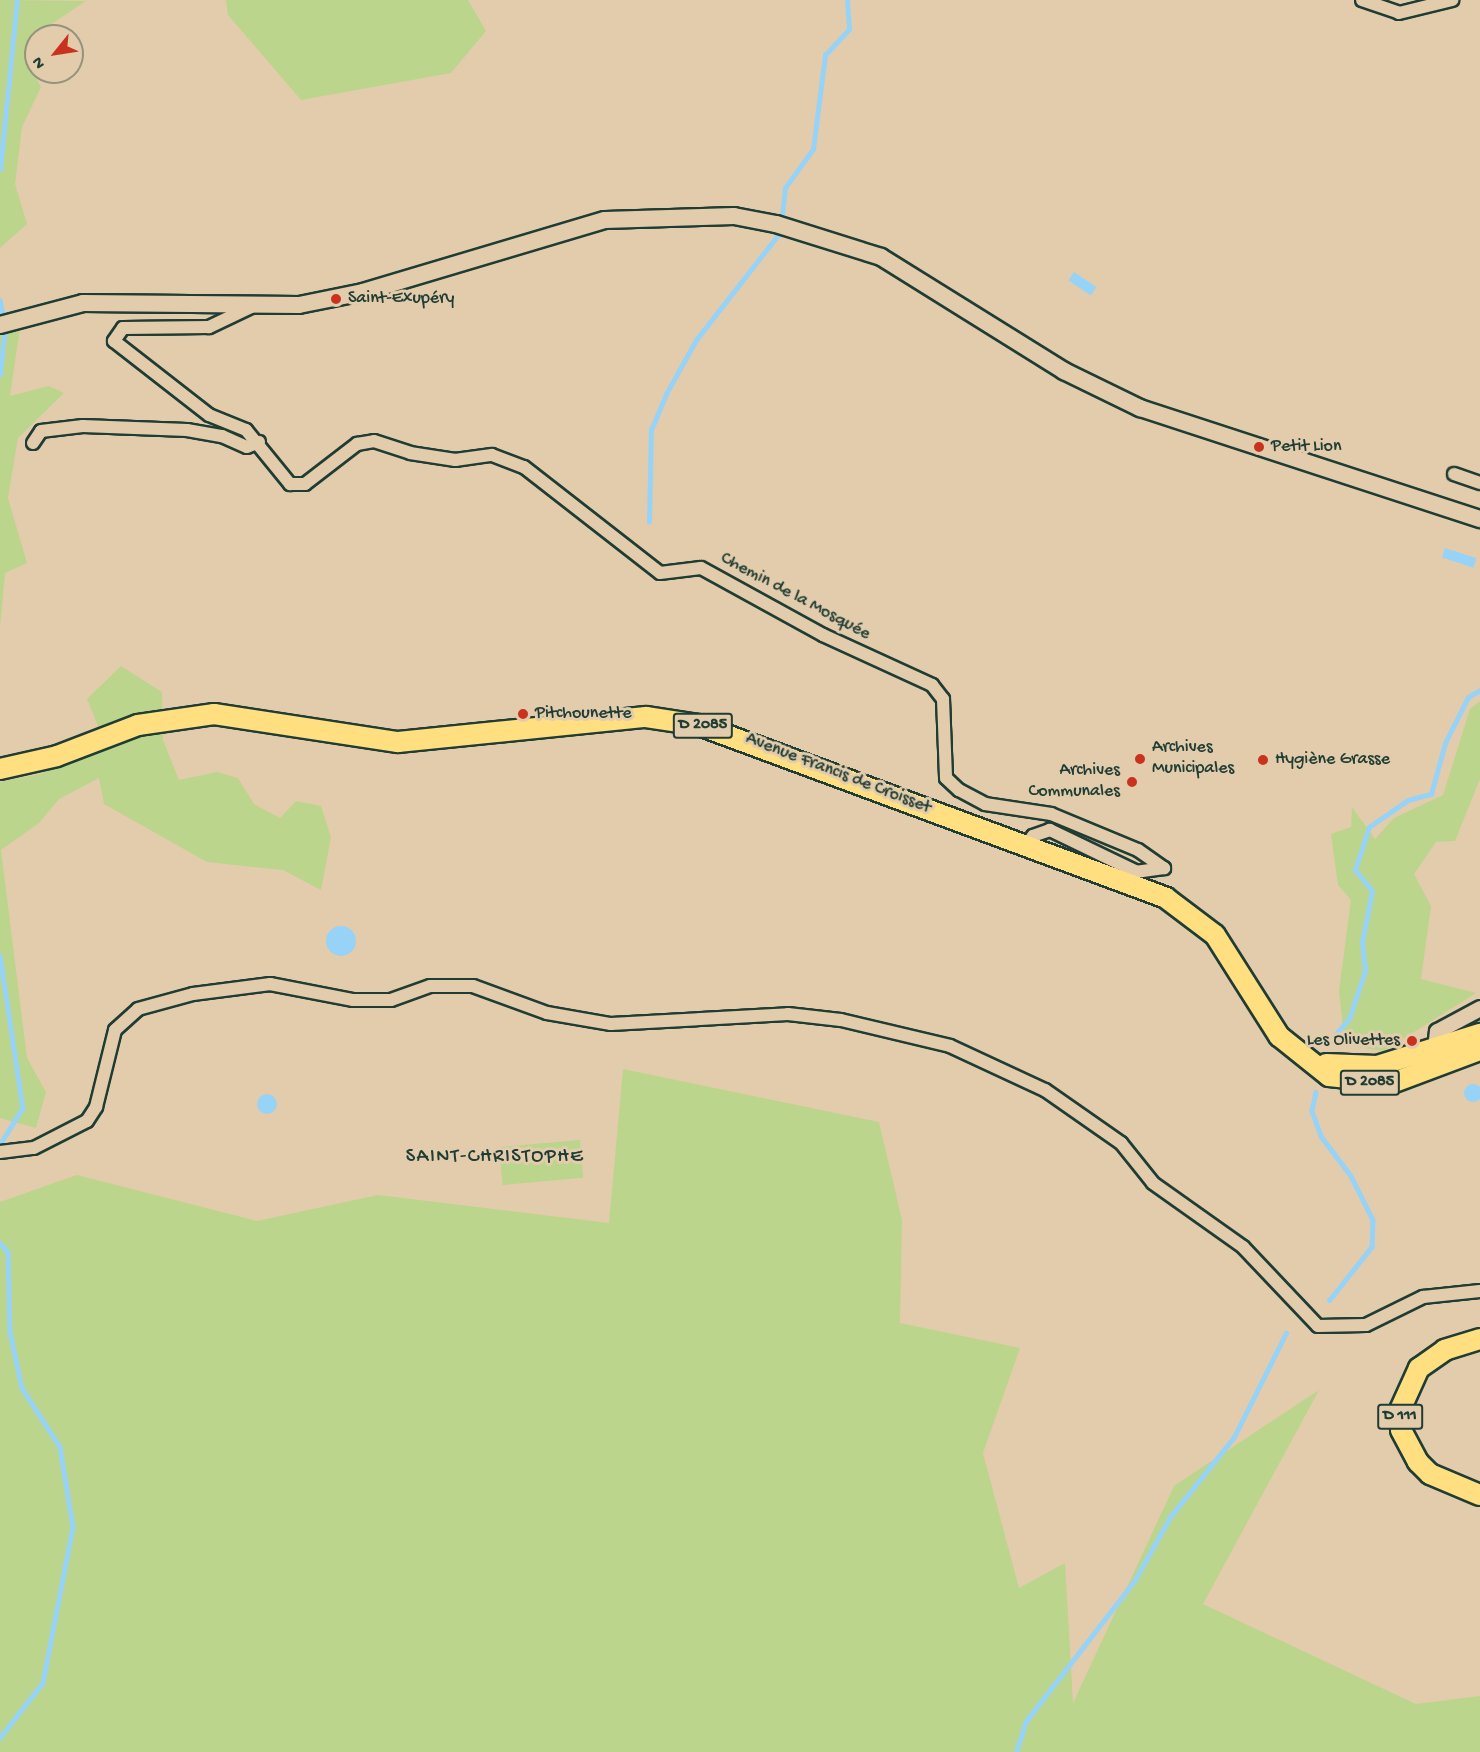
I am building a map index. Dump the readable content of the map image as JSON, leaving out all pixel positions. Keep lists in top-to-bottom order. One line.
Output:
{"streets":{"main road":["D 2085","Avenue Francis de Croisset","D 111"],"street":["Chemin de la Mosquée"]},"crossings":[["Chemin de la Mosquée","Avenue Francis de Croisset"],["D 2085","Avenue Francis de Croisset"]],"districts":["SAINT-CHRISTOPHE"],"places":["Saint-Exupéry","Petit Lion","Pitchounette","Archives Municipales","Hygiène Grasse","Archives Communales","Les Olivettes"],"north":"bottom left"}
